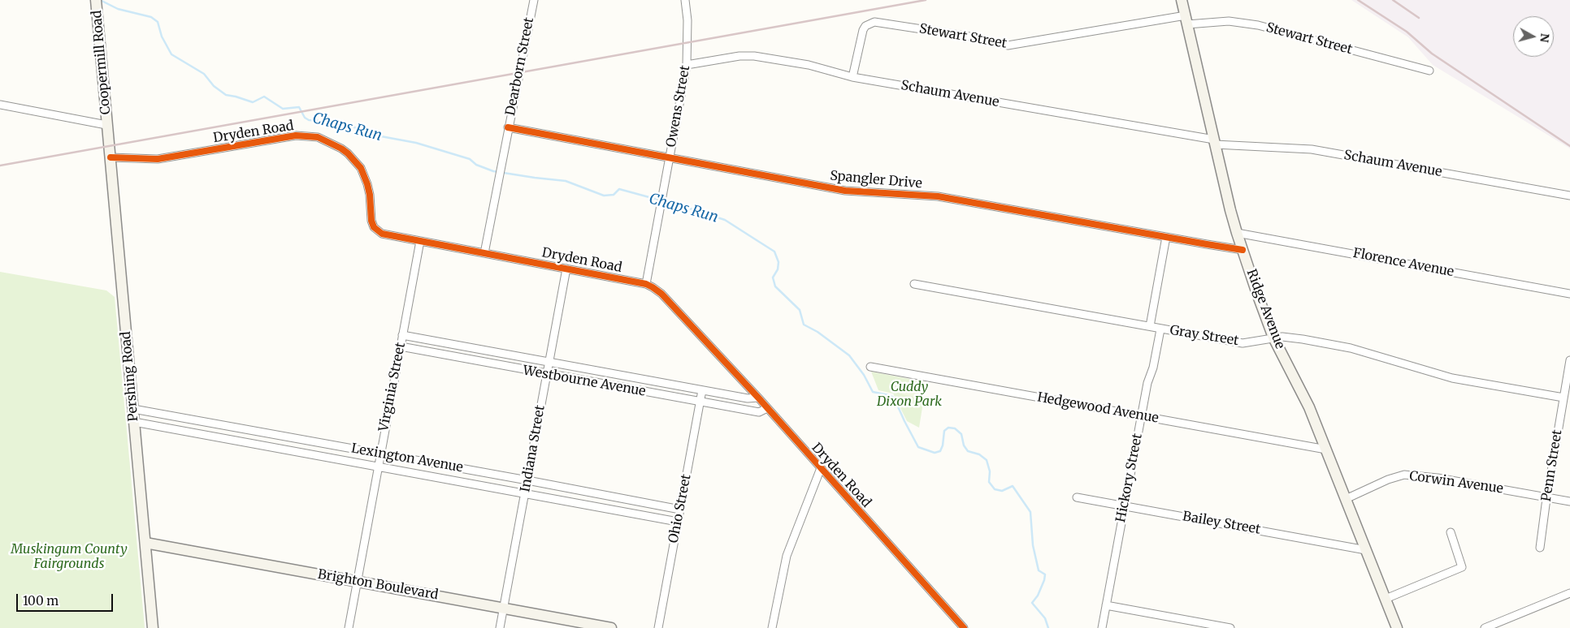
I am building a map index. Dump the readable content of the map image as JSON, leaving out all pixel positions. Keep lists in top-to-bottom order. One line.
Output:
{"streets":{"street":["Stewart Street","Coopermill Road","Dearborn Street","Schaum Avenue","Owens Street","Dryden Road","Spangler Drive","Florence Avenue","Ridge Avenue","Gray Street","Pershing Road","Westbourne Avenue","Virginia Street","Hedgewood Avenue","Indiana Street","Lexington Avenue","Penn Street","Hickory Street","Corwin Avenue","Ohio Street","Bailey Street","Brighton Boulevard"]},"crossings":[["Stewart Street","Schaum Avenue"],["Stewart Street","Ridge Avenue"],["Coopermill Road","Pershing Road"],["Dearborn Street","Dryden Road"],["Dearborn Street","Spangler Drive"],["Schaum Avenue","Owens Street"],["Schaum Avenue","Ridge Avenue"],["Owens Street","Dryden Road"],["Owens Street","Spangler Drive"],["Dryden Road","Pershing Road"],["Dryden Road","Westbourne Avenue"],["Dryden Road","Virginia Street"],["Dryden Road","Indiana Street"],["Spangler Drive","Ridge Avenue"],["Florence Avenue","Ridge Avenue"],["Ridge Avenue","Gray Street"],["Ridge Avenue","Hedgewood Avenue"],["Ridge Avenue","Corwin Avenue"],["Ridge Avenue","Bailey Street"],["Gray Street","Penn Street"],["Gray Street","Hickory Street"],["Pershing Road","Lexington Avenue"],["Pershing Road","Brighton Boulevard"],["Westbourne Avenue","Virginia Street"],["Westbourne Avenue","Indiana Street"],["Westbourne Avenue","Ohio Street"],["Virginia Street","Lexington Avenue"],["Virginia Street","Brighton Boulevard"],["Hedgewood Avenue","Hickory Street"],["Indiana Street","Lexington Avenue"],["Indiana Street","Brighton Boulevard"],["Lexington Avenue","Ohio Street"],["Penn Street","Corwin Avenue"],["Hickory Street","Bailey Street"]],"water":["Chaps Run"],"parks":["Cuddy Dixon Park","Muskingum County Fairgrounds"],"scale_bar":"100 m","north":"right"}
